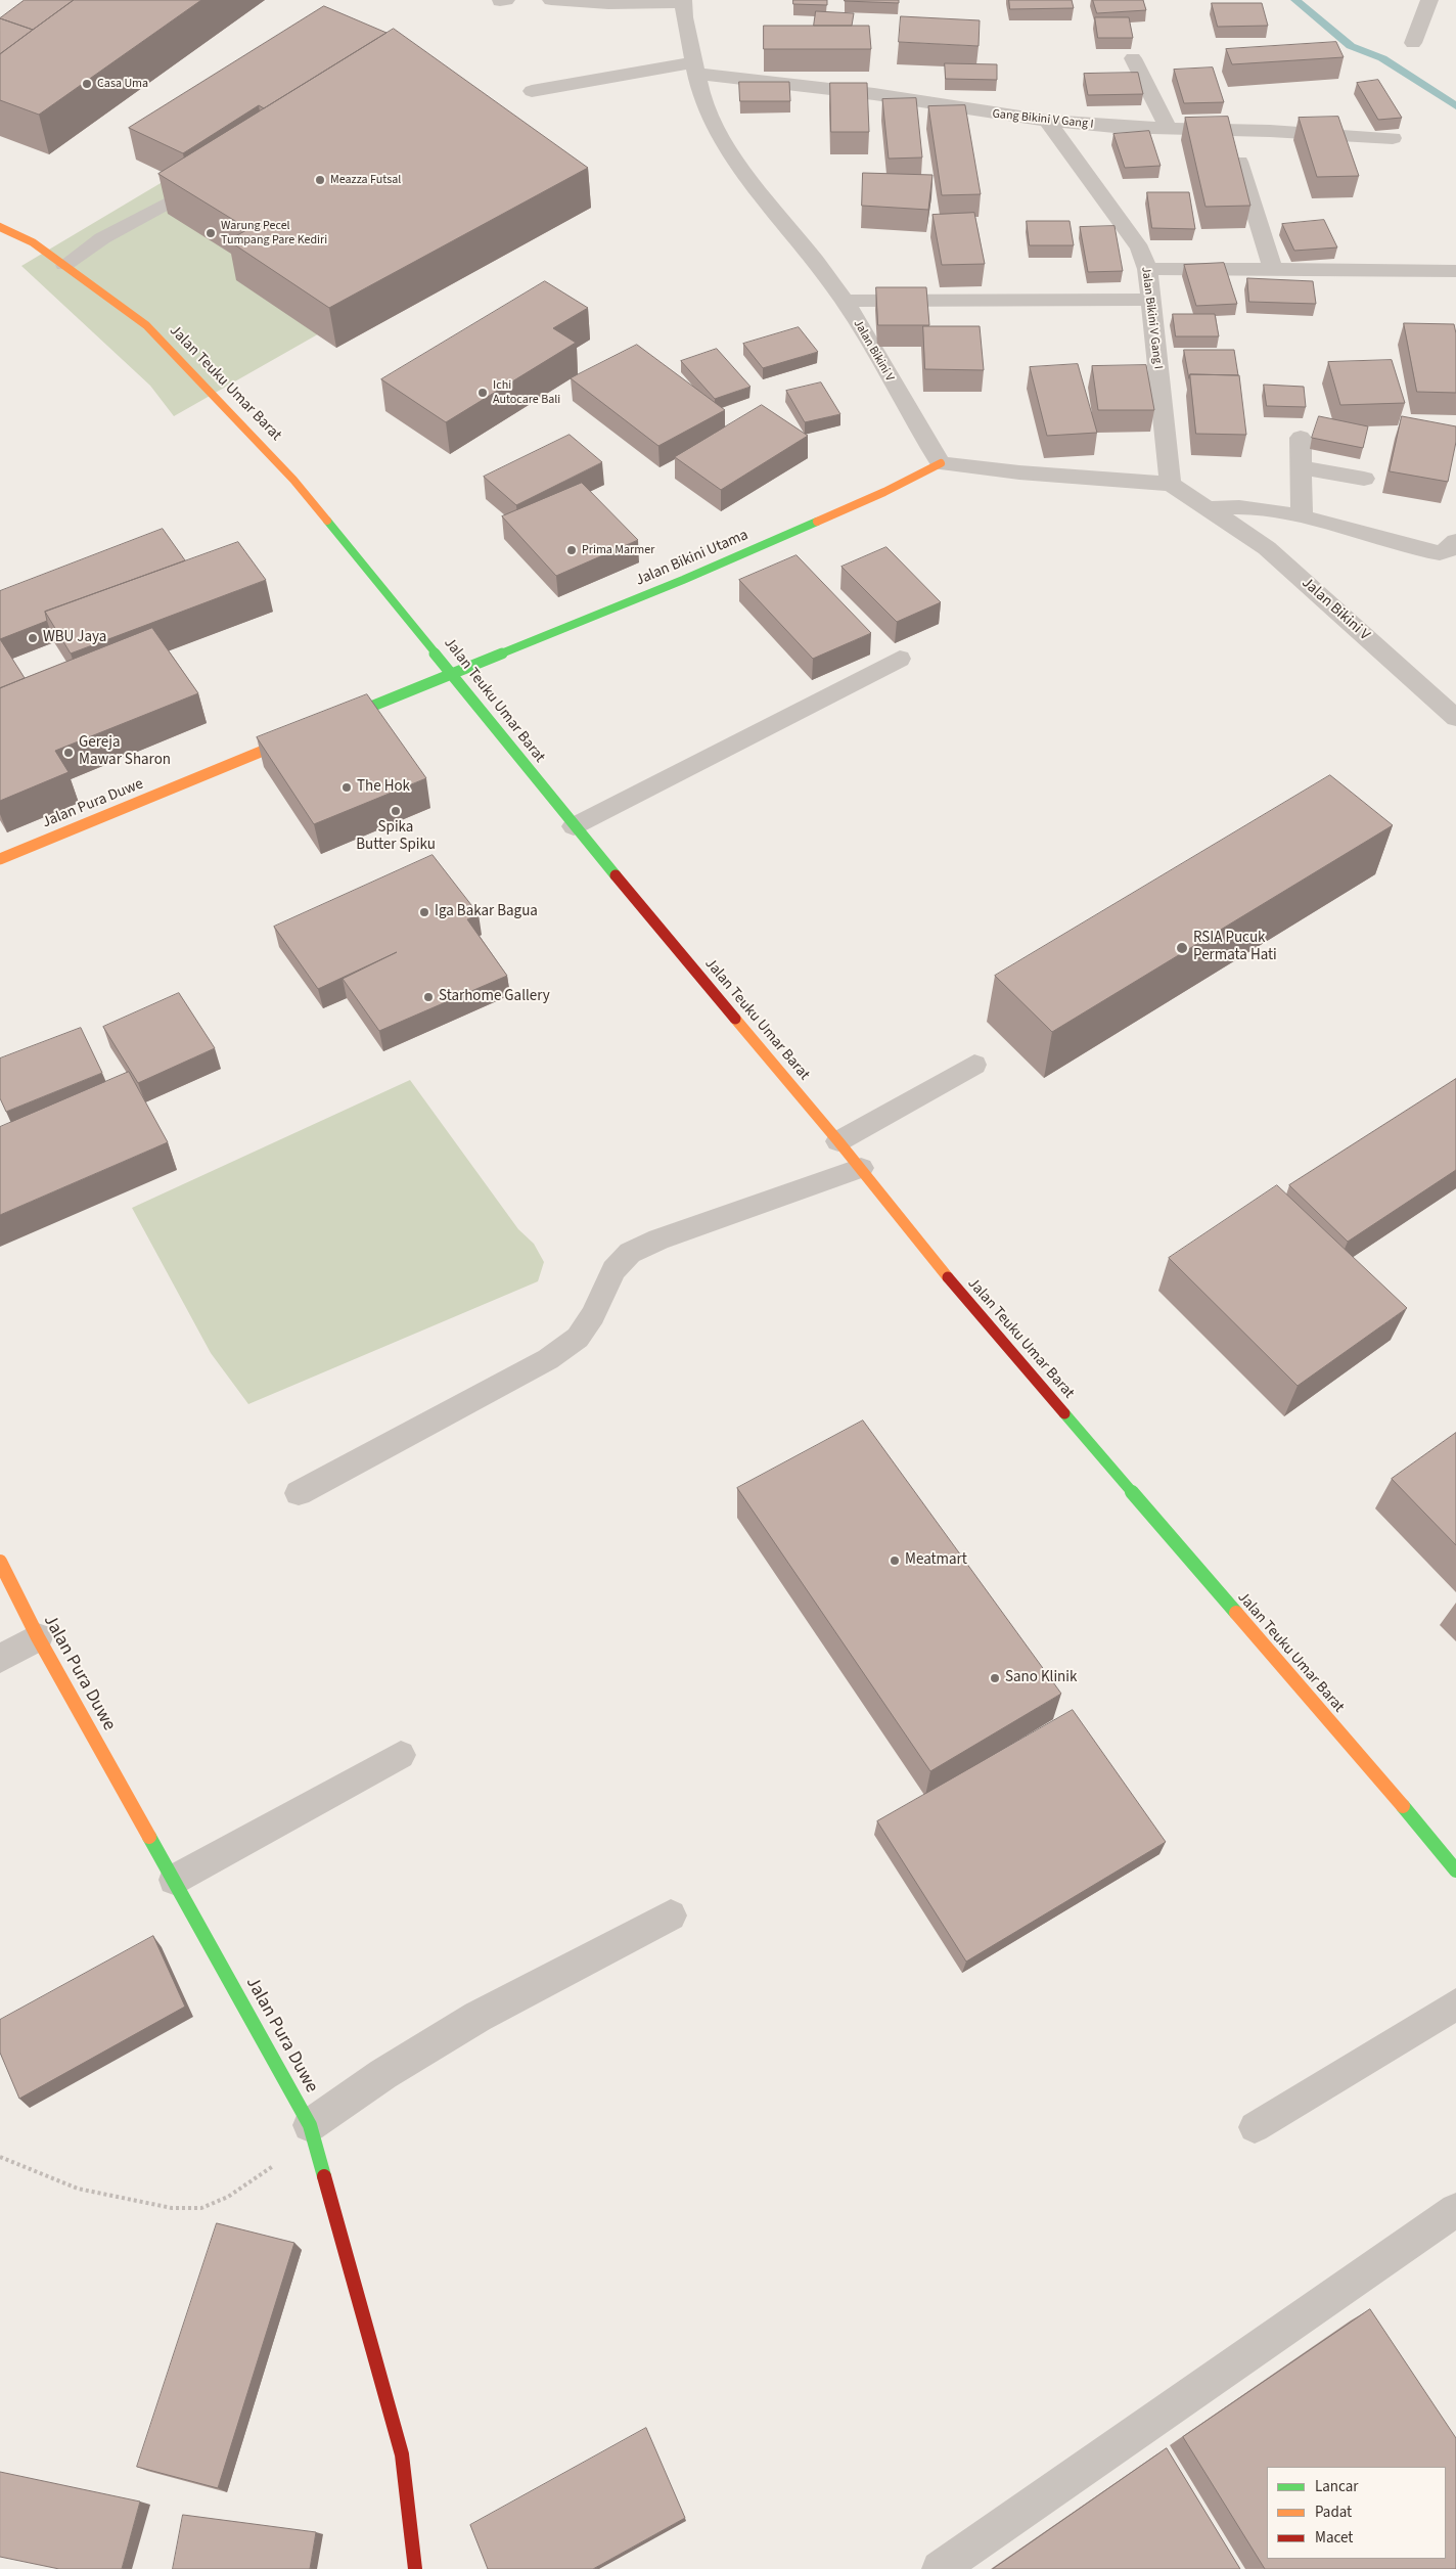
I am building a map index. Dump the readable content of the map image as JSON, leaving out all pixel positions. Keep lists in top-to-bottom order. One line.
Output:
{"streets":{"main road":["Jalan Teuku Umar Barat","Jalan Bikini Utama","Jalan Pura Duwe"],"street":["Gang Bikini V Gang I","Jalan Bikini V Gang I","Jalan Bikini V"]},"crossings":[["Gang Bikini V Gang I","Jalan Bikini V Gang I"],["Gang Bikini V Gang I","Jalan Bikini V"],["Jalan Bikini V Gang I","Jalan Bikini V"],["Jalan Bikini V","Jalan Bikini Utama"],["Jalan Teuku Umar Barat","Jalan Bikini Utama"]],"places":["Casa Uma","Meazza Futsal","Warung Pecel Tumpang Pare Kediri","Ichi Autocare Bali","Prima Marmer","WBU Jaya","Gereja Mawar Sharon","The Hok","Spika Butter Spiku","Iga Bakar Bagua","RSIA Pucuk Permata Hati","Starhome Gallery","Meatmart","Sano Klinik"],"legend":["Lancar","Padat","Macet"]}
